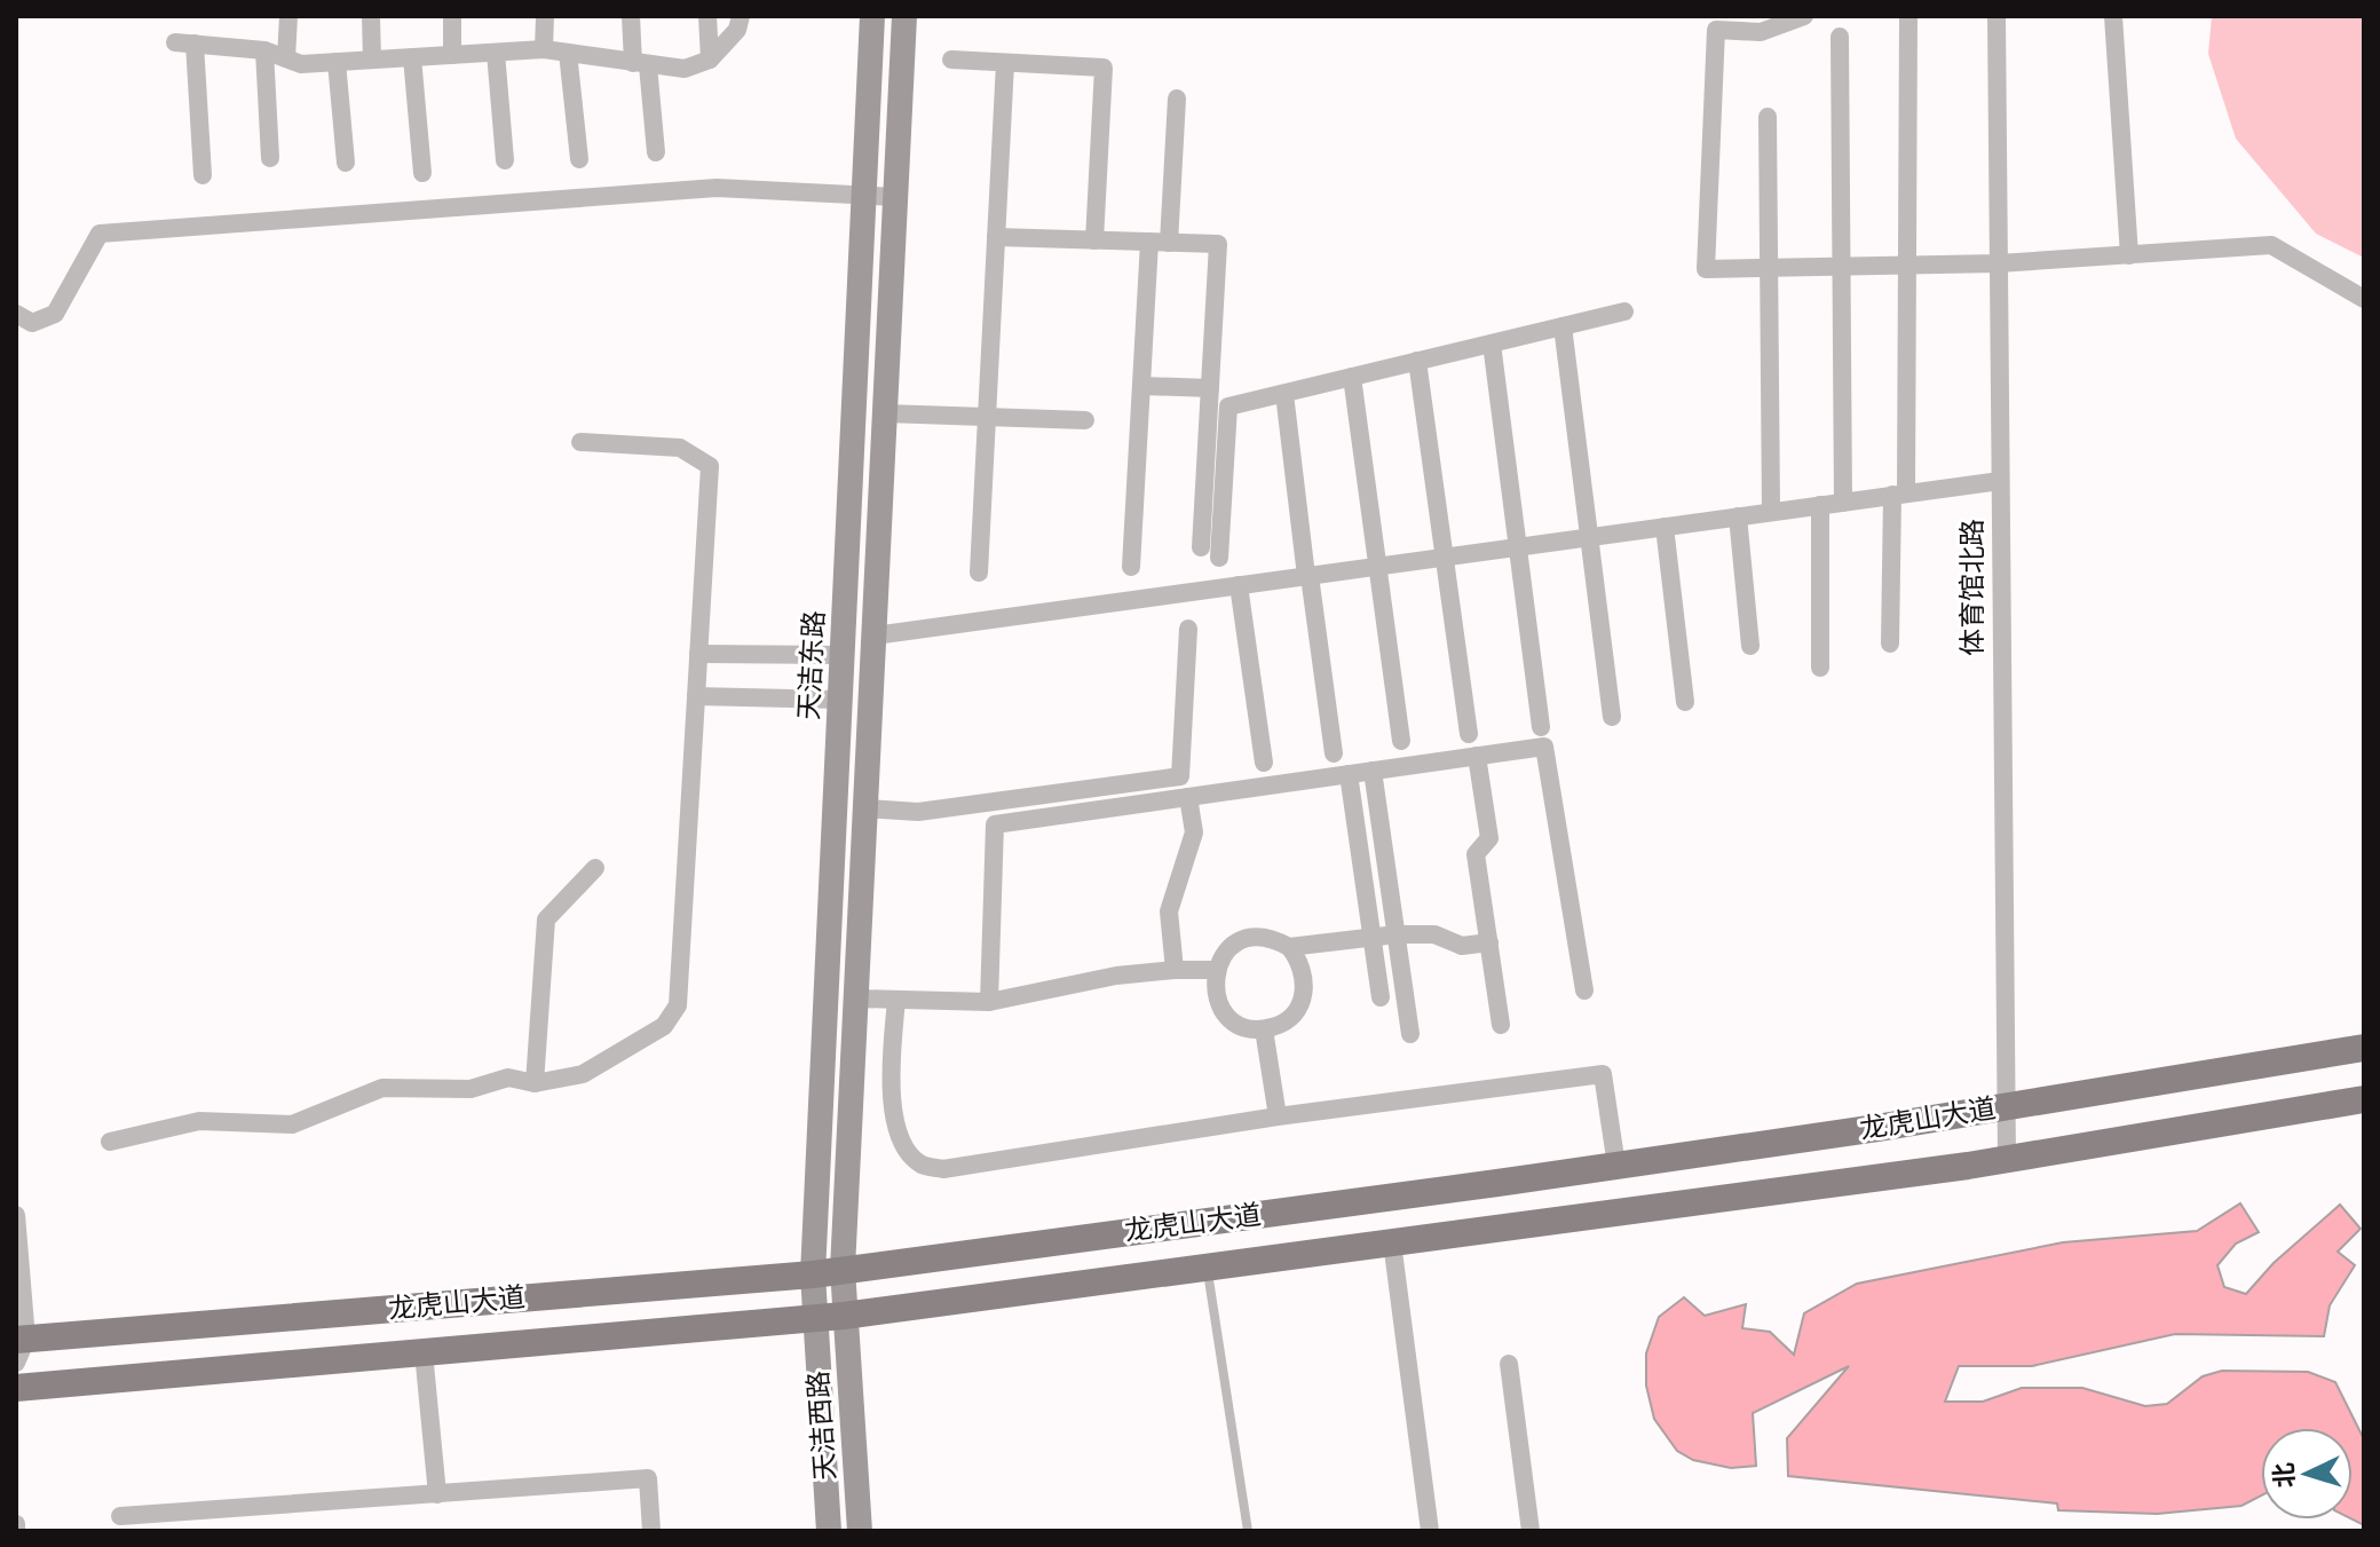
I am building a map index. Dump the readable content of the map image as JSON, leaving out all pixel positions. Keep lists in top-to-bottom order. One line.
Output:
{"streets":{"main road":["天洁东路","龙虎山大道","天洁西路"],"street":["体育馆北路"]},"crossings":[["体育馆北路","龙虎山大道"],["天洁东路","龙虎山大道"],["天洁东路","天洁西路"],["龙虎山大道","天洁西路"]],"north":"left"}
